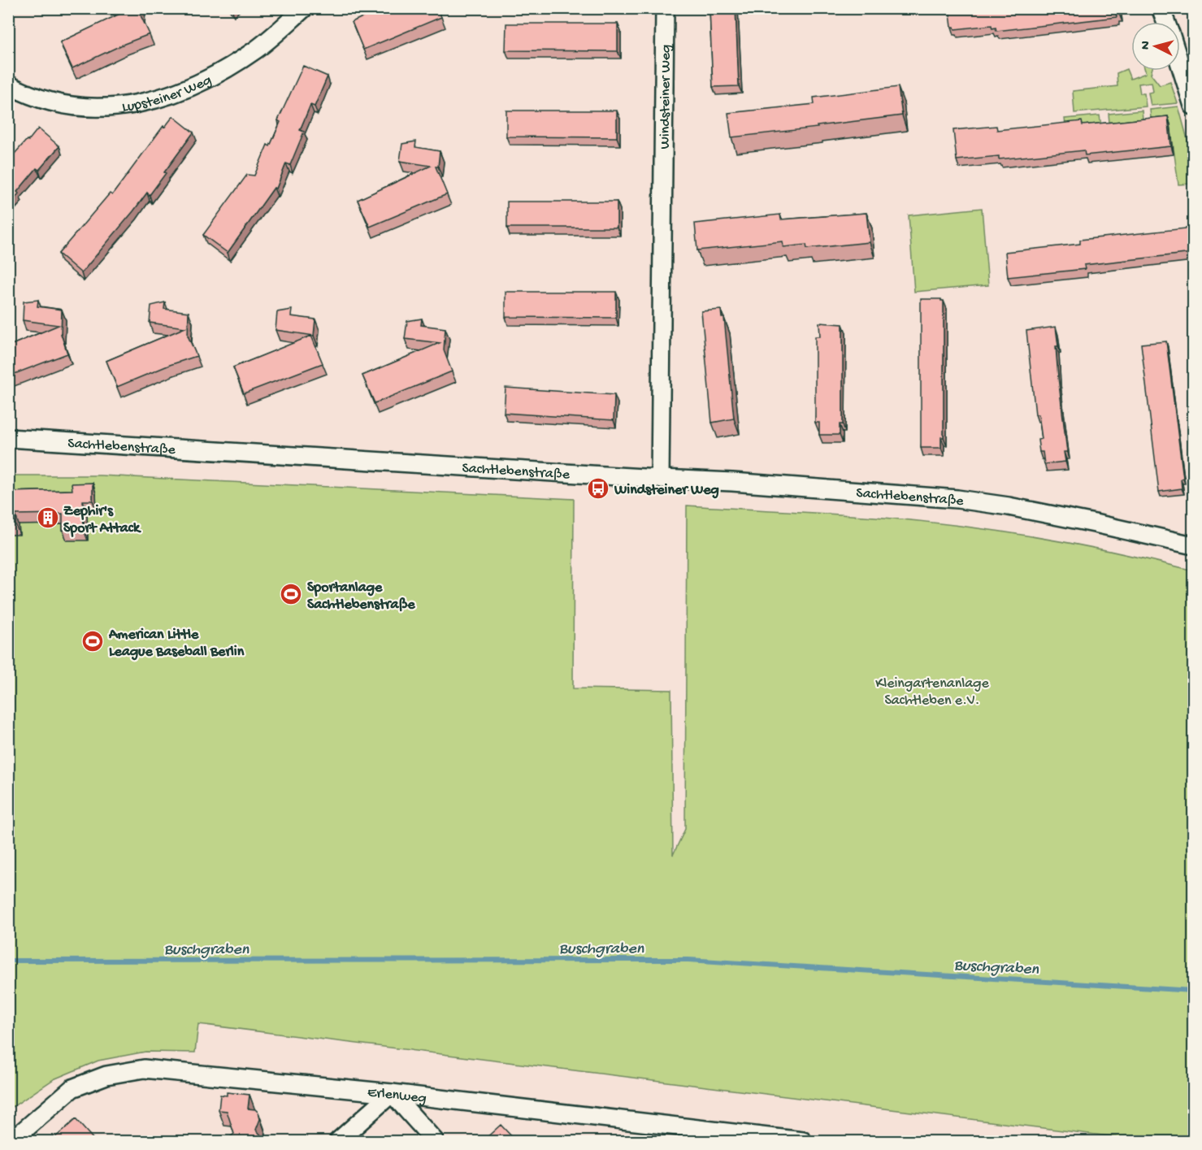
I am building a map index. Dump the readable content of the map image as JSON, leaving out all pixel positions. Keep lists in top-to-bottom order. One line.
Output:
{"streets":{"street":["Lupsteiner Weg","Windsteiner Weg","Sachtlebenstraße","Erlenweg"]},"crossings":[["Windsteiner Weg","Sachtlebenstraße"]],"water":["Buschgraben"],"parks":["Kleingartenanlage Sachtleben e.V."],"places":{"bus stop":["Windsteiner Weg"],"building":["Zephir's Sport Attack"],"sports":["Sportanlage Sachtlebenstraße","American Little League Baseball Berlin"]},"north":"left"}
